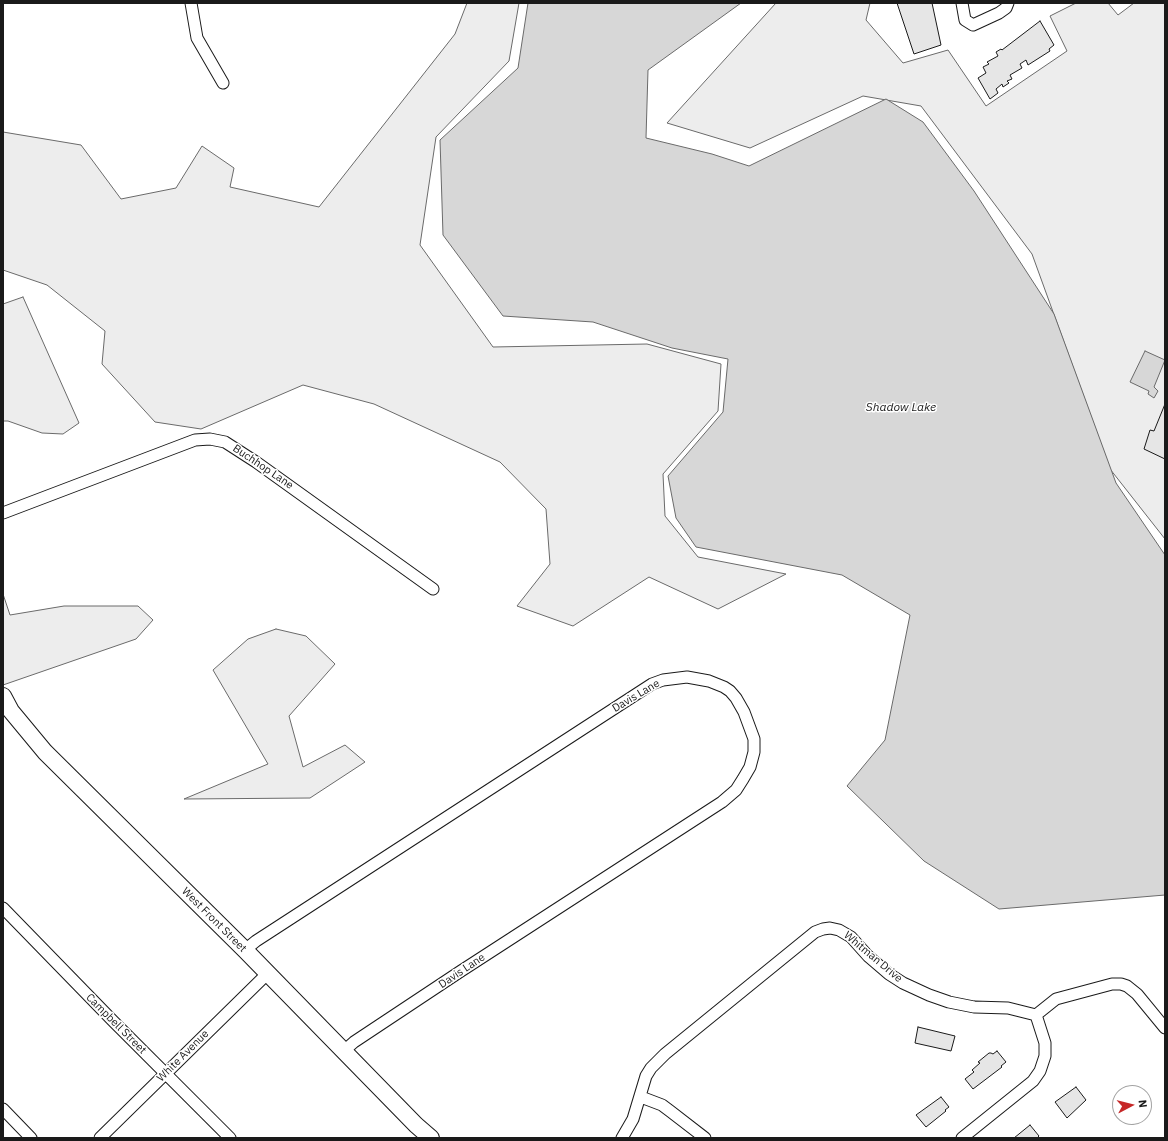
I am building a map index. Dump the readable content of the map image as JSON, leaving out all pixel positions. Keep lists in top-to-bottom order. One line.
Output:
{"streets":{"street":["Buchhop Lane","Davis Lane","West Front Street","Whitman Drive","Campbell Street","White Avenue"]},"crossings":[["Davis Lane","West Front Street"],["West Front Street","White Avenue"],["Campbell Street","White Avenue"]],"water":["Shadow Lake"],"north":"right"}
